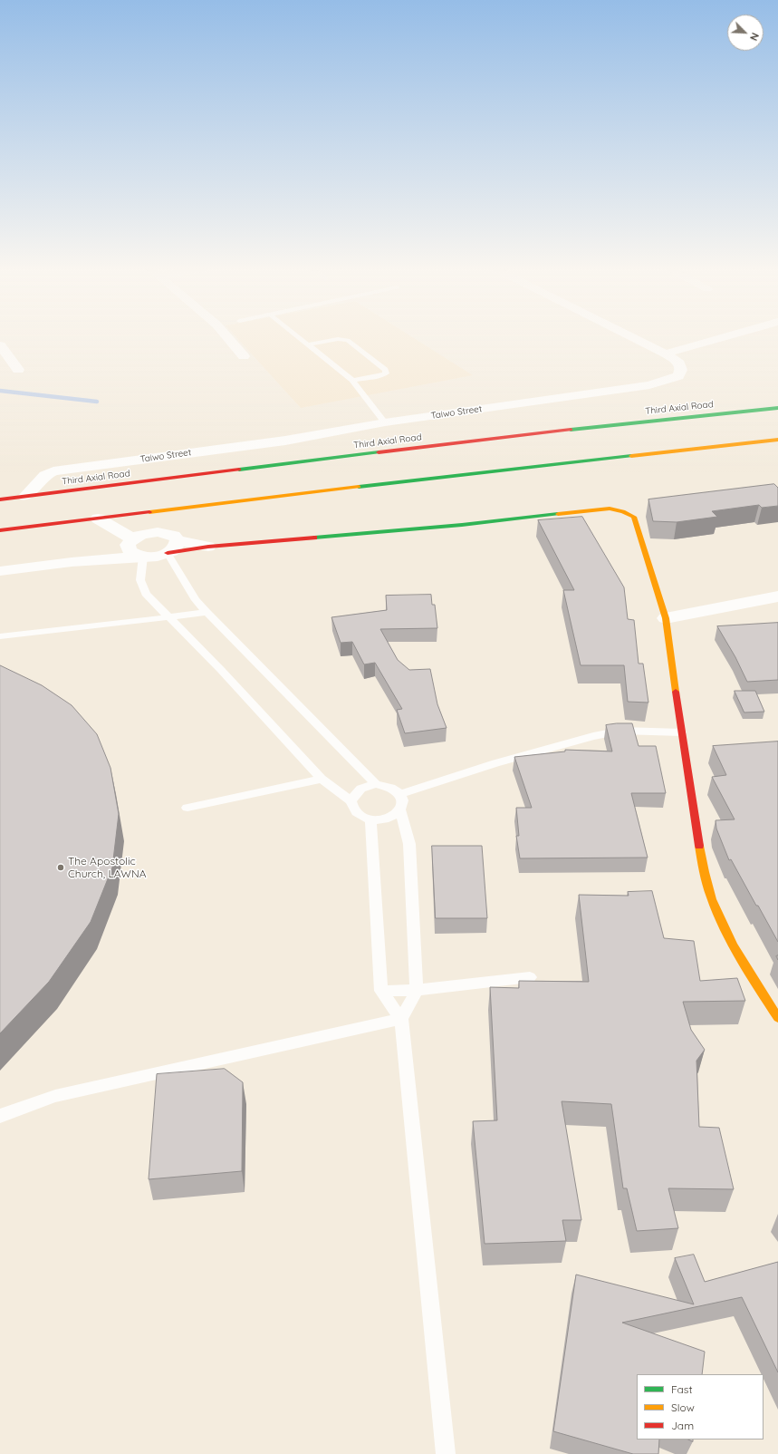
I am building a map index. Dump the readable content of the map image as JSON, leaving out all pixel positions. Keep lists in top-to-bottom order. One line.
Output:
{"streets":{"main road":["Third Axial Road"],"street":["Taiwo Street"]},"crossings":[["Third Axial Road","Taiwo Street"]],"places":["The Apostolic Church, LAWNA"],"legend":["Fast","Slow","Jam"],"north":"bottom right"}
